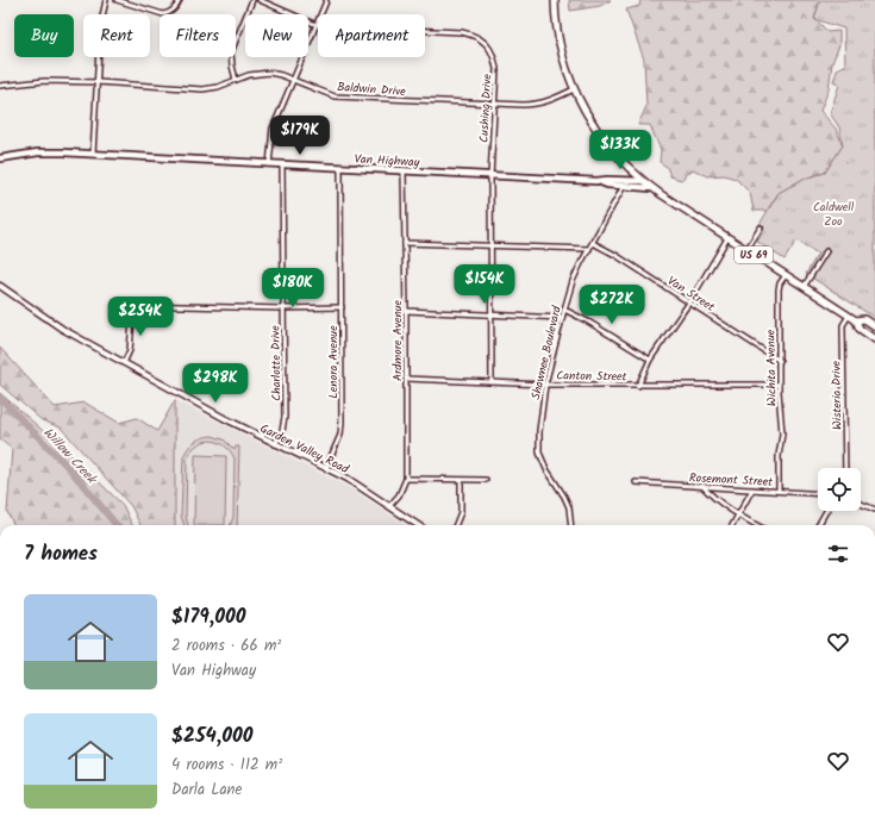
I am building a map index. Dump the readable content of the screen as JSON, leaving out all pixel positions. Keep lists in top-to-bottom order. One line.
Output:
{"streets":{"main road":["Van Highway","US 69"],"street":["Baldwin Drive","Cushing Drive","Van Street","Ardmore Avenue","Shawnee Boulevard","Lenora Avenue","Charlotte Drive","Wichita Avenue","Canton Street","Wisteria Drive","Garden Valley Road","Rosemont Street"]},"crossings":[["Baldwin Drive","Cushing Drive"],["Baldwin Drive","US 69"],["Cushing Drive","Van Highway"],["Cushing Drive","Canton Street"],["Van Highway","US 69"],["Van Highway","Ardmore Avenue"],["Van Highway","Shawnee Boulevard"],["Van Highway","Lenora Avenue"],["Van Highway","Charlotte Drive"],["US 69","Wichita Avenue"],["US 69","Wisteria Drive"],["Van Street","Shawnee Boulevard"],["Van Street","Wichita Avenue"],["Ardmore Avenue","Canton Street"],["Ardmore Avenue","Garden Valley Road"],["Shawnee Boulevard","Canton Street"],["Lenora Avenue","Garden Valley Road"],["Charlotte Drive","Garden Valley Road"],["Wichita Avenue","Canton Street"],["Wichita Avenue","Rosemont Street"]],"water":["Willow Creek"],"parks":["Caldwell Zoo"],"page":{"chip":["Buy","Rent","Filters","New","Apartment"],"price":["$179K","$133K","$154K","$180K","$272K","$254K","$298K"],"heading":"7 homes","list":[{"name":"$179,000","note":"2 rooms · 66 m² · Van Highway"},{"name":"$254,000","note":"4 rooms · 112 m² · Darla Lane"}]}}
